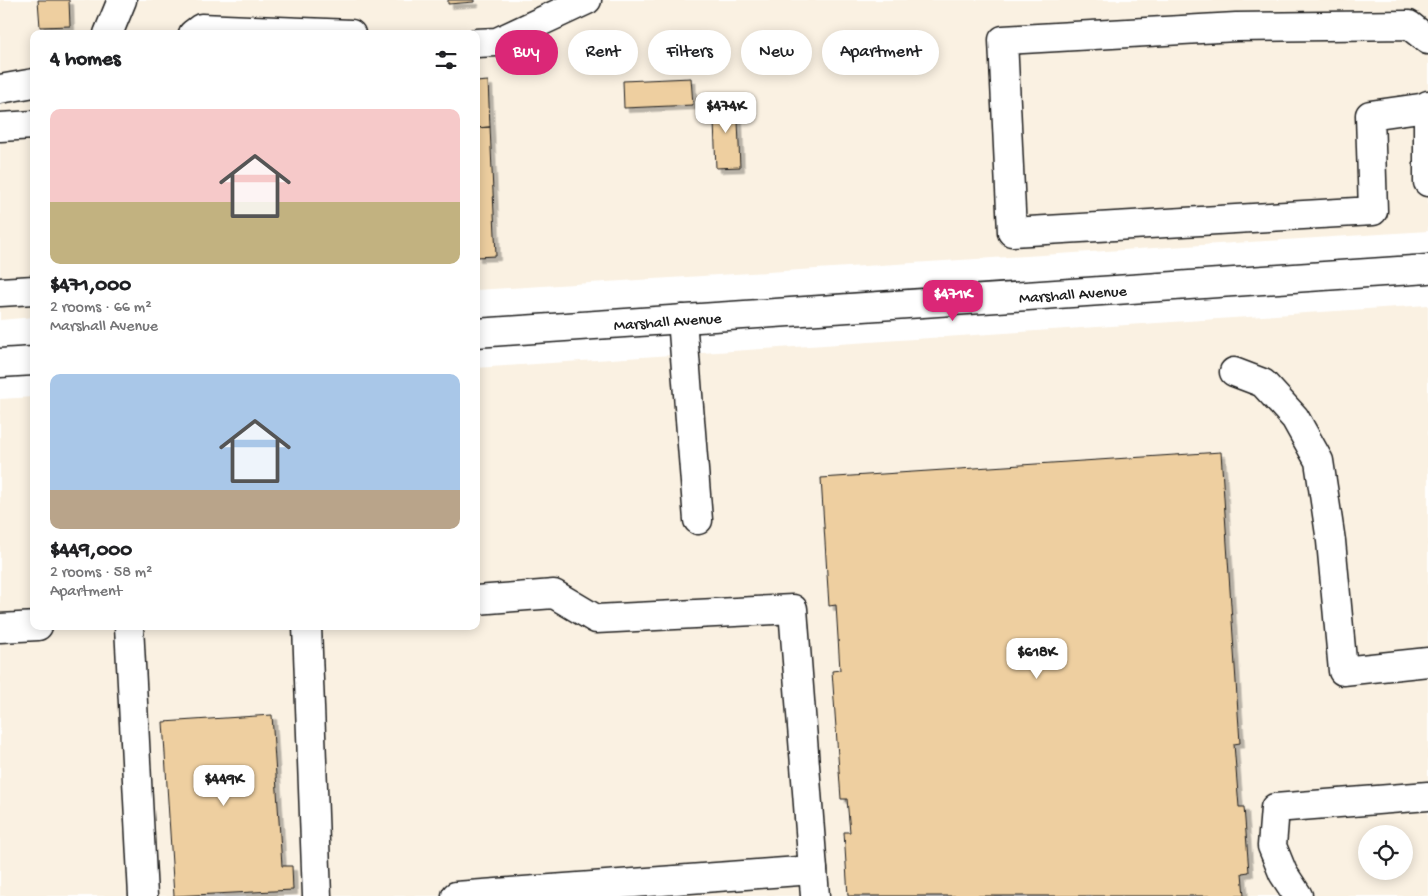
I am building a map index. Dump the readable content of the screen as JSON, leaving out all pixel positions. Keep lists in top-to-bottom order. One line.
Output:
{"streets":{"street":["Marshall Avenue"]},"page":{"chip":["Buy","Rent","Filters","New","Apartment"],"heading":"4 homes","list":[{"name":"$471,000","note":"2 rooms · 66 m² · Marshall Avenue"},{"name":"$449,000","note":"2 rooms · 58 m² · Apartment"}],"price":["$474K","$471K","$618K","$449K"]}}
